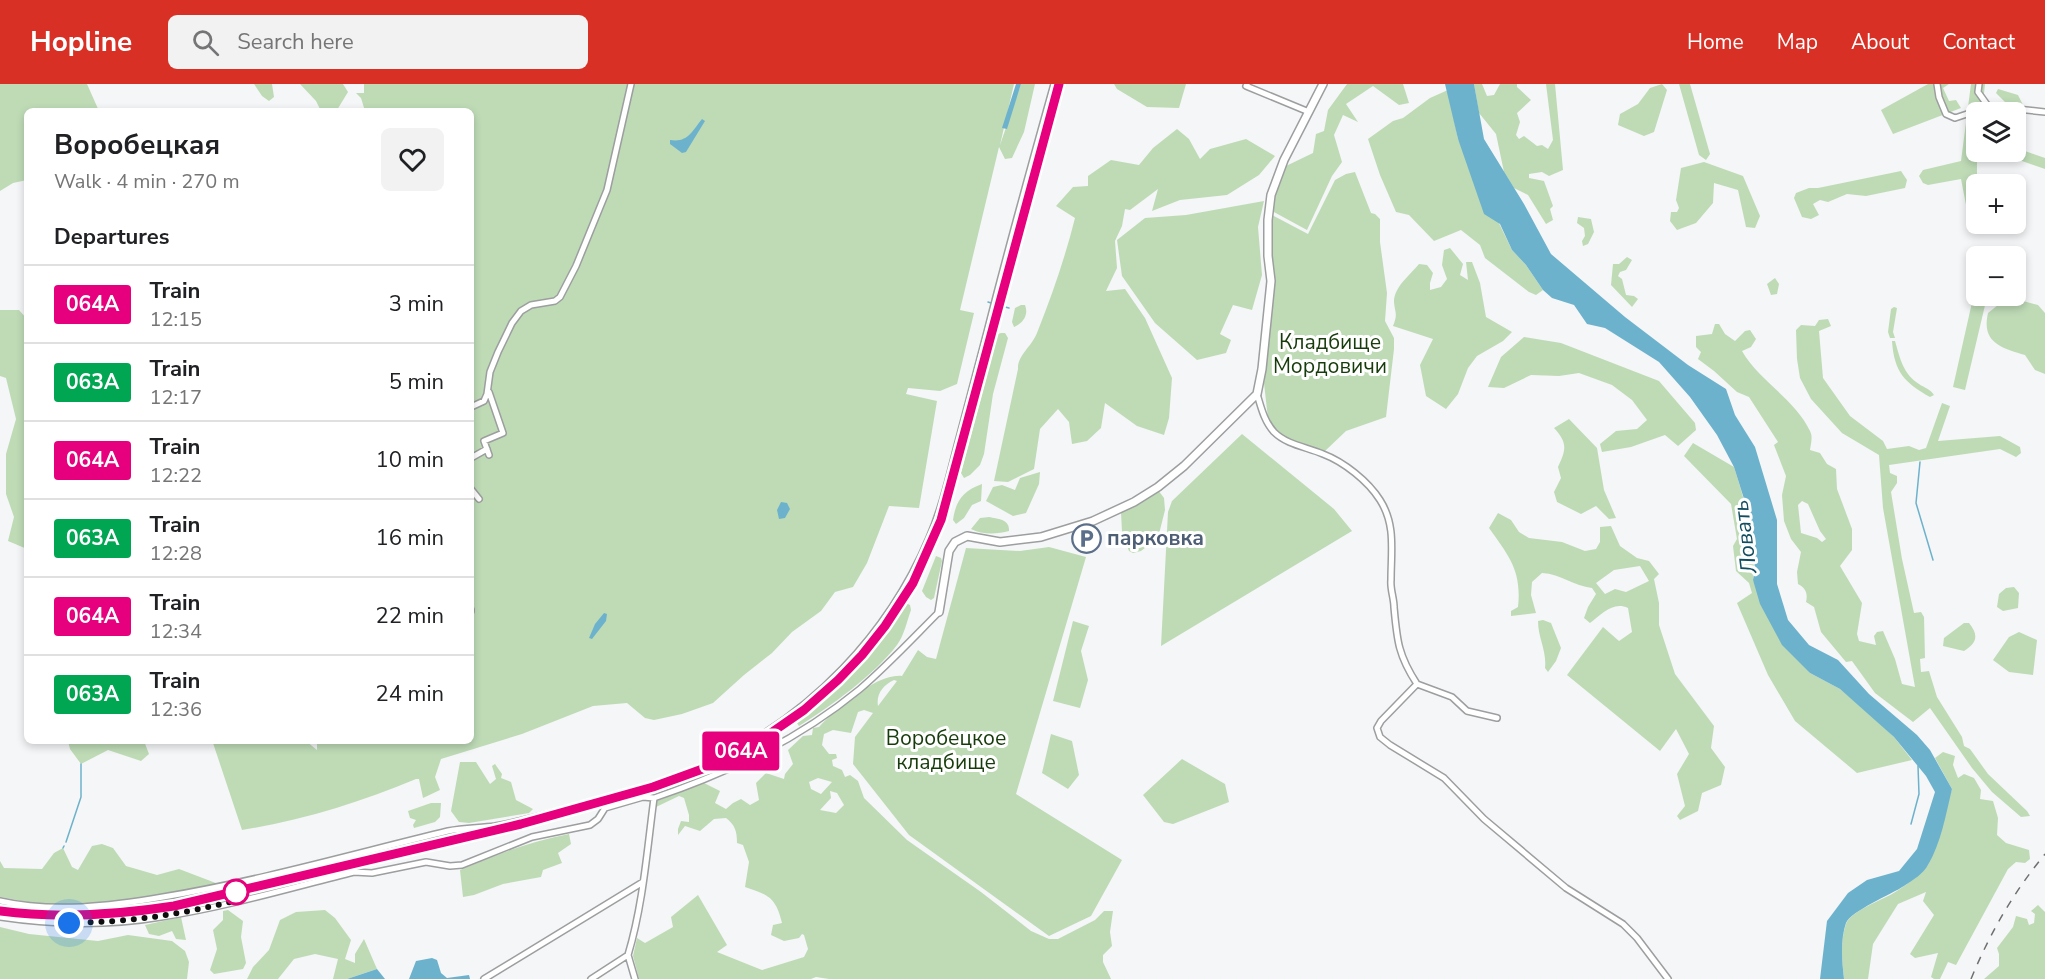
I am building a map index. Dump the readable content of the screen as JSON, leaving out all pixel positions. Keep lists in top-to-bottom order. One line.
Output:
{"water":["Ловать"],"parks":["Кладбище Мордовичи","Воробецкое кладбище"],"places":{"parking":["парковка"]},"page":{"header":"Hopline","search":"Search here","nav":["Home","Map","About","Contact"],"on_map":"064А","map_buttons":["+","−"],"heading":[["Воробецкая","Walk · 4 min · 270 m"],"Departures"],"list":[{"mark":"064А","name":"Train","note":"12:15","value":"3 min"},{"mark":"063А","name":"Train","note":"12:17","value":"5 min"},{"mark":"064А","name":"Train","note":"12:22","value":"10 min"},{"mark":"063А","name":"Train","note":"12:28","value":"16 min"},{"mark":"064А","name":"Train","note":"12:34","value":"22 min"},{"mark":"063А","name":"Train","note":"12:36","value":"24 min"}]}}
